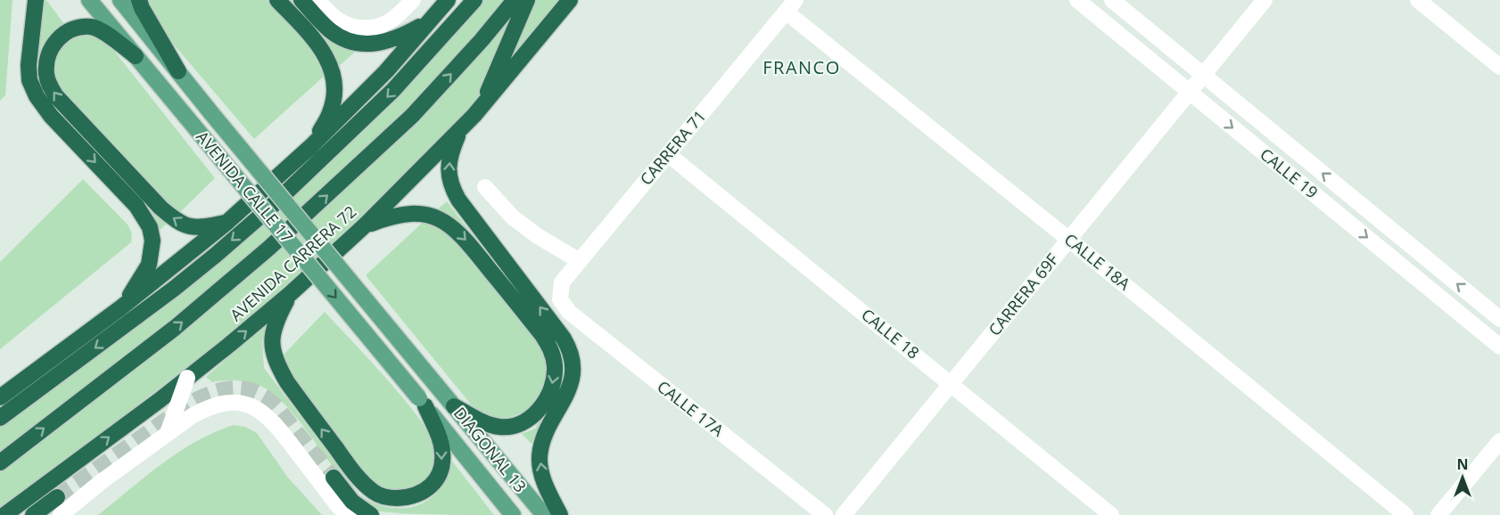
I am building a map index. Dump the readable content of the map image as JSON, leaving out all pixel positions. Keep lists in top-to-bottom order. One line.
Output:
{"streets":{"highway":["AVENIDA CARRERA 72"],"main road":["AVENIDA CALLE 17","DIAGONAL 13"],"street":["CARRERA 71","CALLE 19","CALLE 18A","CARRERA 69F","CALLE 18","CALLE 17A"]},"crossings":[["CARRERA 71","CALLE 18A"],["CARRERA 71","CALLE 18"],["CARRERA 71","CALLE 17A"],["CALLE 19","CARRERA 69F"],["AVENIDA CALLE 17","DIAGONAL 13"],["CALLE 18A","CARRERA 69F"],["CARRERA 69F","CALLE 18"]],"districts":["FRANCO"],"north":"top"}
